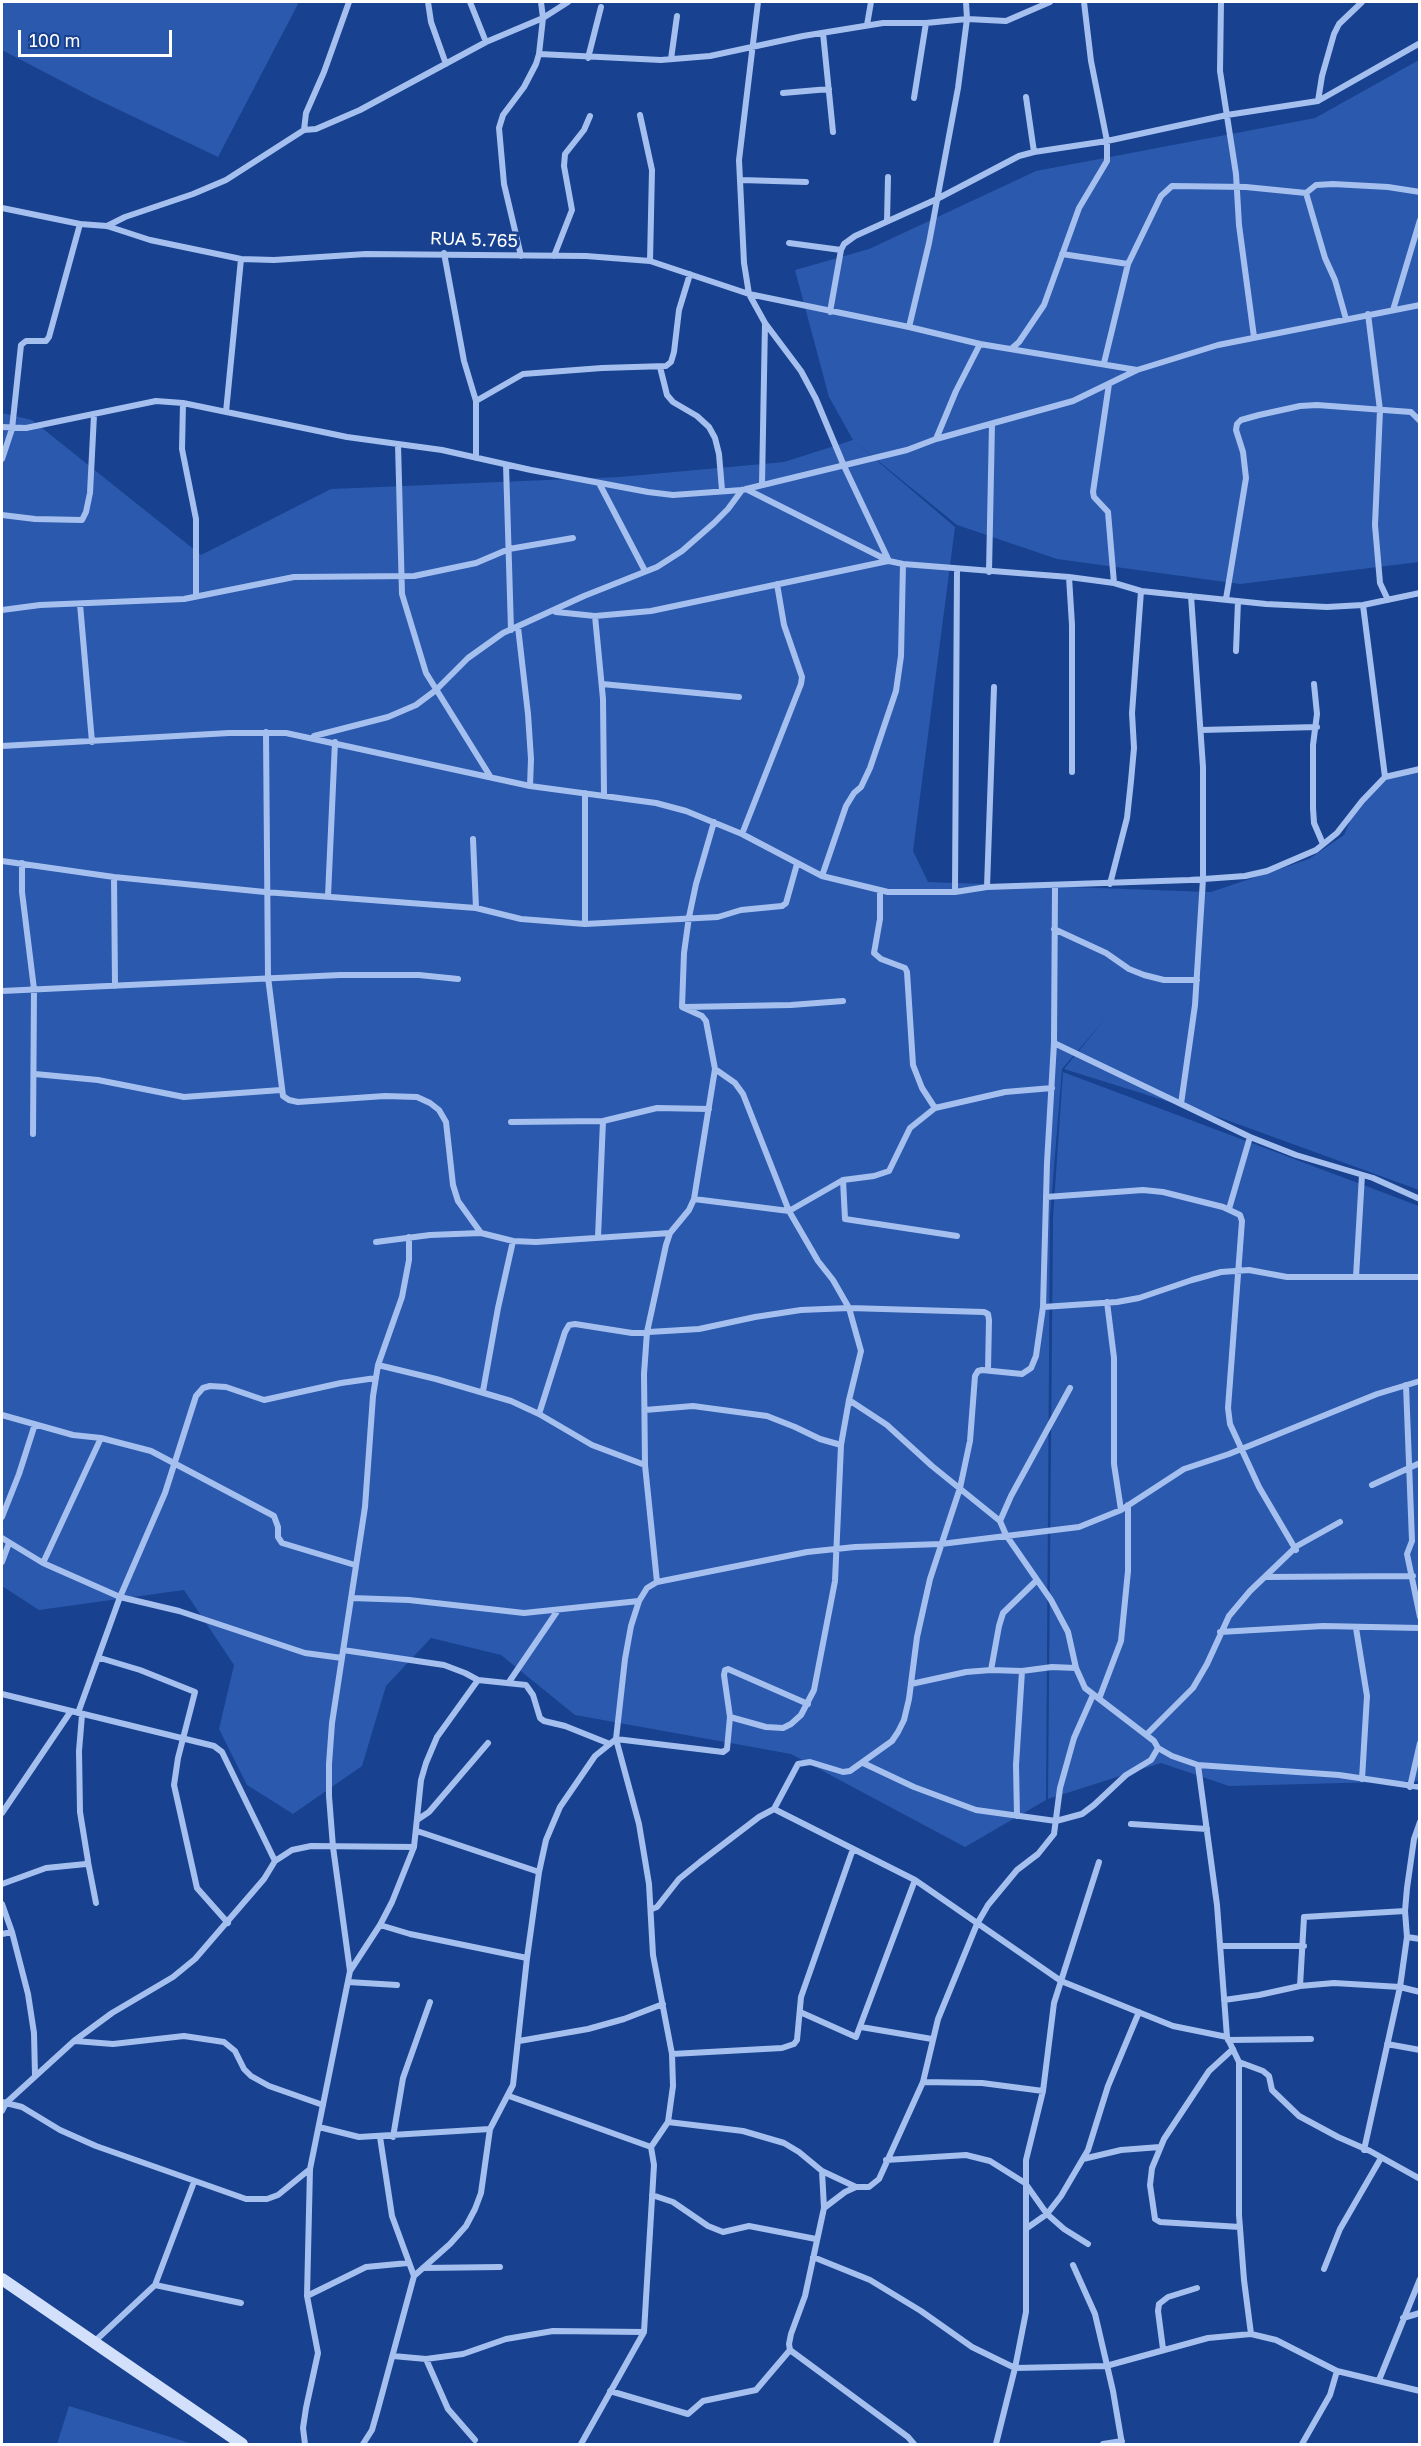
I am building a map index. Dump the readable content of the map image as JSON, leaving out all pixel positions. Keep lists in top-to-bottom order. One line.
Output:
{"streets":{"street":["RUA 5.765"]},"scale_bar":"100 m"}
